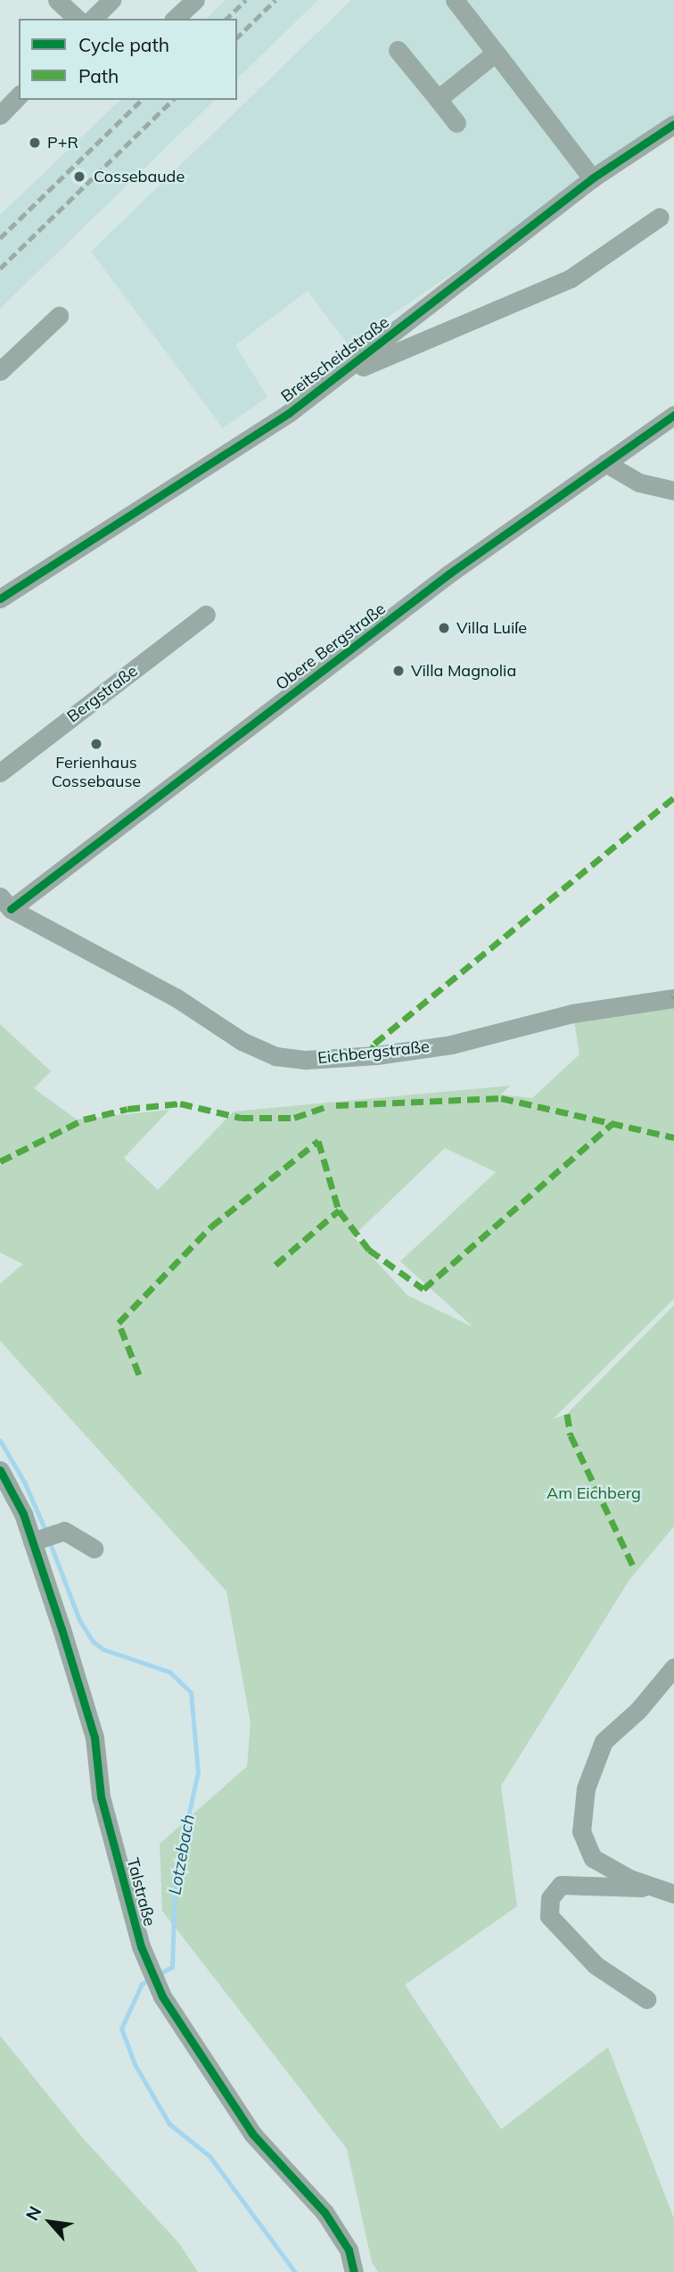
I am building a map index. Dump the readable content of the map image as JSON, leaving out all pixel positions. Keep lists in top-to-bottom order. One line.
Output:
{"streets":{"street":["Breitscheidstraße","Obere Bergstraße","Bergstraße","Eichbergstraße","Talstraße"]},"crossings":[["Obere Bergstraße","Eichbergstraße"]],"water":["Lotzebach"],"parks":["Am Eichberg"],"places":["P+R","Cossebaude","Villa Luiſe","Villa Magnolia","Ferienhaus Cossebause"],"legend":["Cycle path","Path"],"north":"top left"}
